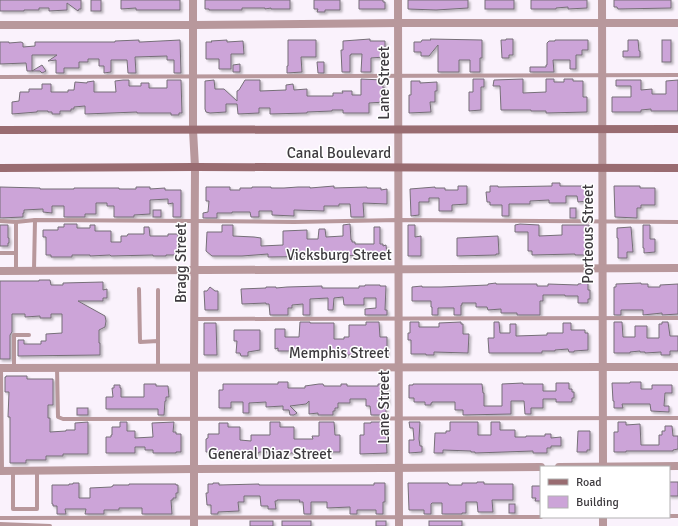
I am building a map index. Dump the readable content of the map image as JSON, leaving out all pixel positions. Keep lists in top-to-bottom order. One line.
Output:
{"streets":{"main road":["Canal Boulevard"],"street":["Lane Street","Porteous Street","Vicksburg Street","Bragg Street","Memphis Street","General Diaz Street"]},"crossings":[["Lane Street","Canal Boulevard"],["Lane Street","Vicksburg Street"],["Lane Street","Memphis Street"],["Lane Street","General Diaz Street"],["Canal Boulevard","Porteous Street"],["Canal Boulevard","Bragg Street"],["Porteous Street","Vicksburg Street"],["Porteous Street","Memphis Street"],["Vicksburg Street","Bragg Street"],["Bragg Street","Memphis Street"],["Bragg Street","General Diaz Street"]],"legend":["Road","Building"]}
